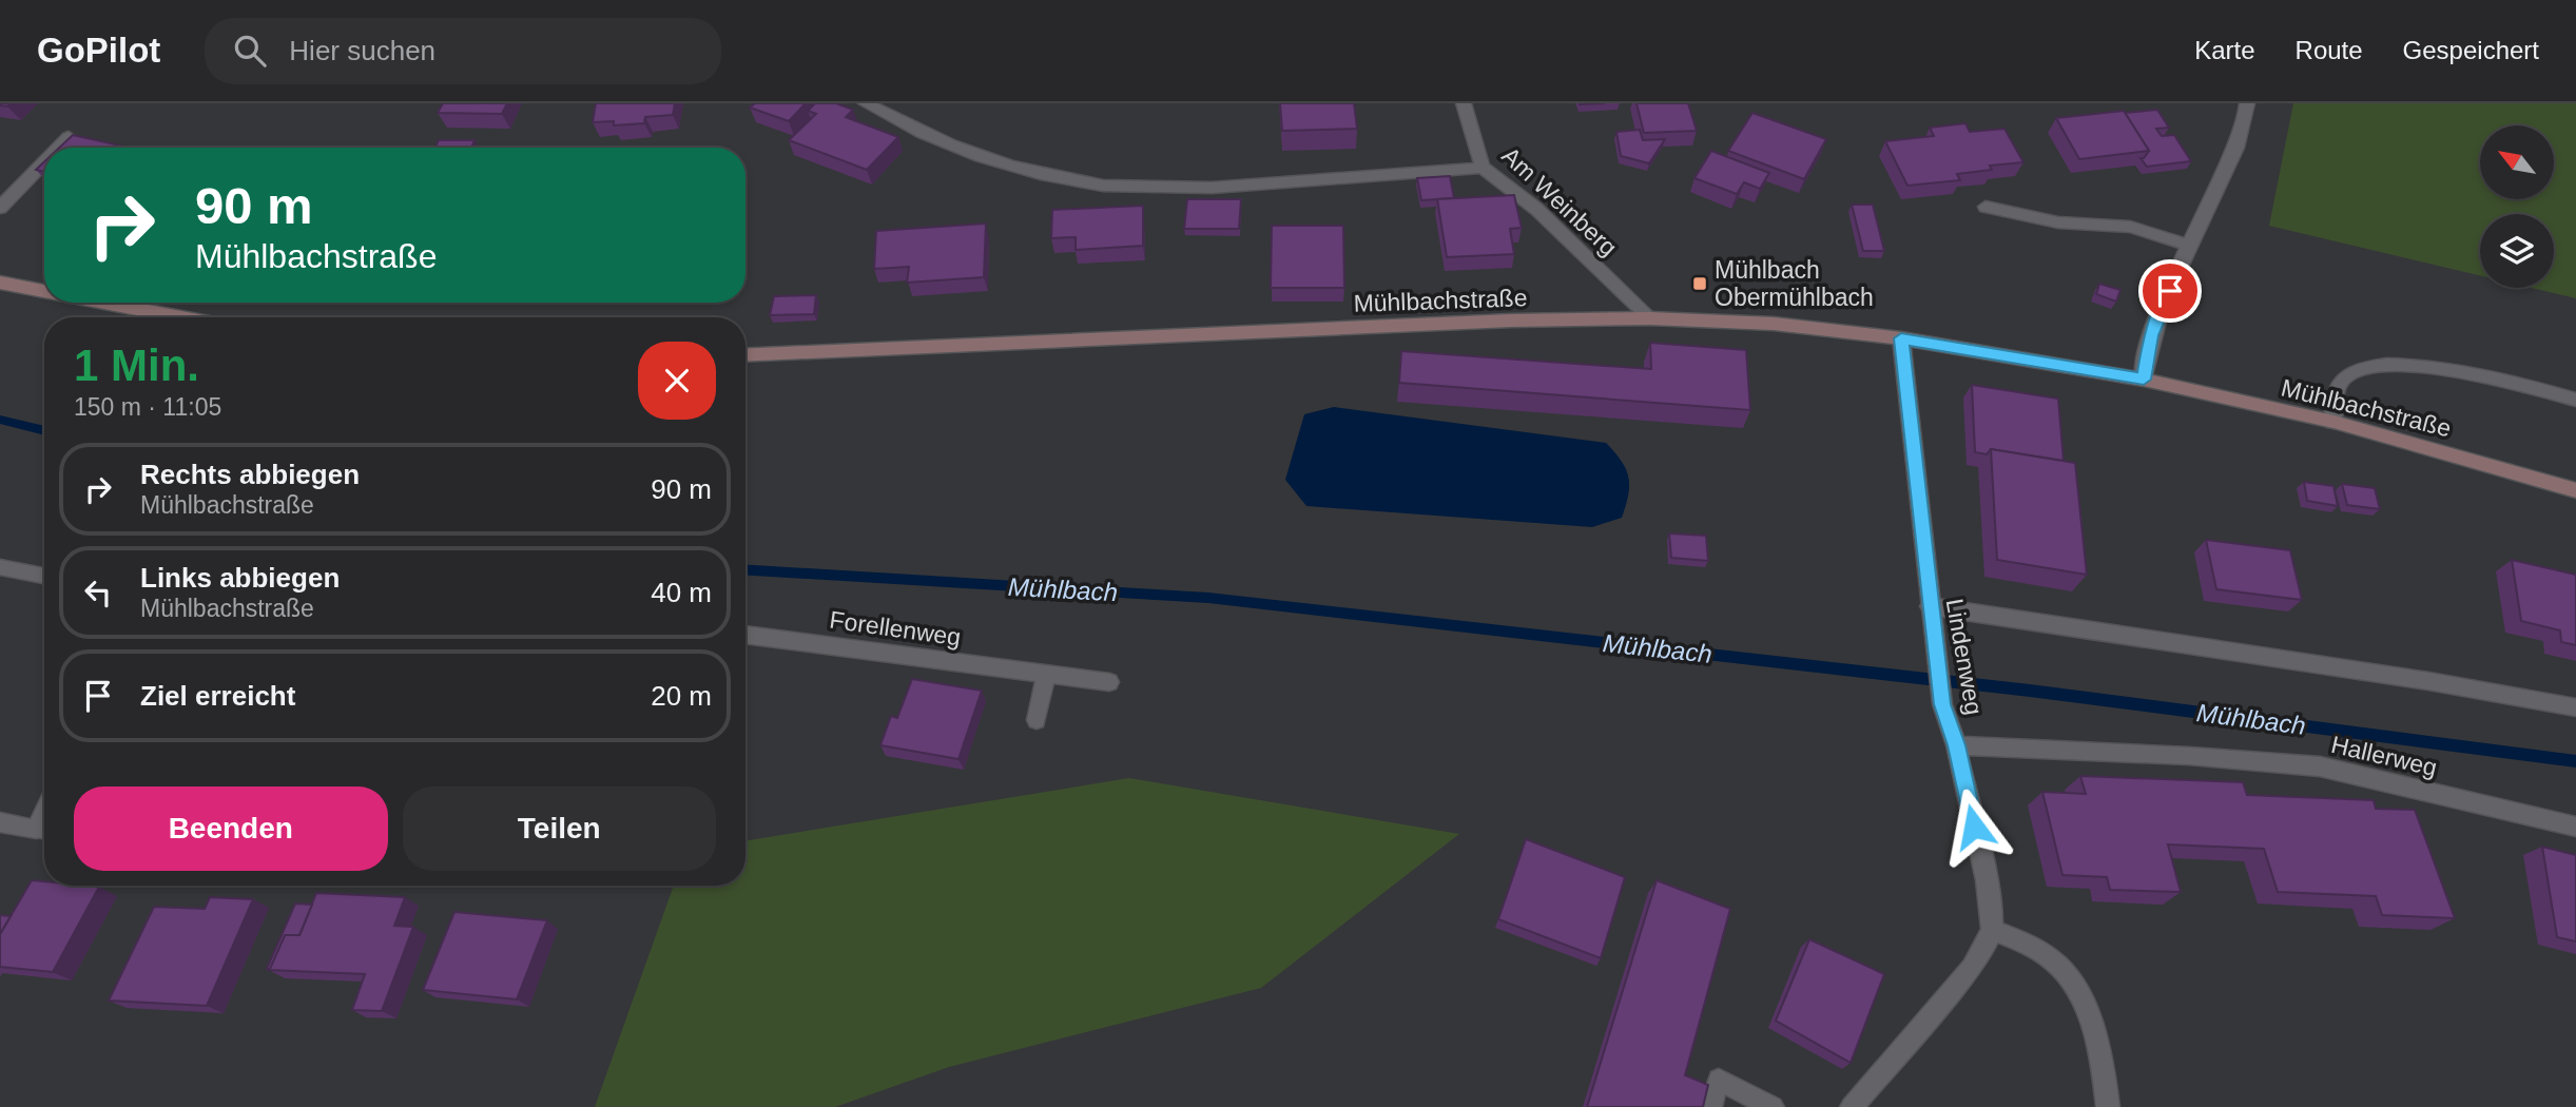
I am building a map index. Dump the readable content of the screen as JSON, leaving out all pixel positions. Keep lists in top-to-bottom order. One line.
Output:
{"streets":{"street":["Am Weinberg","Mühlbachstraße","Forellenweg","Lindenweg","Hallerweg"]},"crossings":[["Am Weinberg","Mühlbachstraße"],["Mühlbachstraße","Lindenweg"],["Lindenweg","Hallerweg"]],"water":["Mühlbach"],"places":{"transit":["Mühlbach Obermühlbach"]},"north":"top left","page":{"header":"GoPilot","search":"Hier suchen","nav":["Karte","Route","Gespeichert"],"turn":["90 m","Mühlbachstraße"],"heading":["1 Min.","150 m · 11:05"],"list":[{"name":"Rechts abbiegen","note":"Mühlbachstraße","value":"90 m"},{"name":"Links abbiegen","note":"Mühlbachstraße","value":"40 m"},{"name":"Ziel erreicht","value":"20 m"}],"buttons":["Beenden","Teilen"]}}
